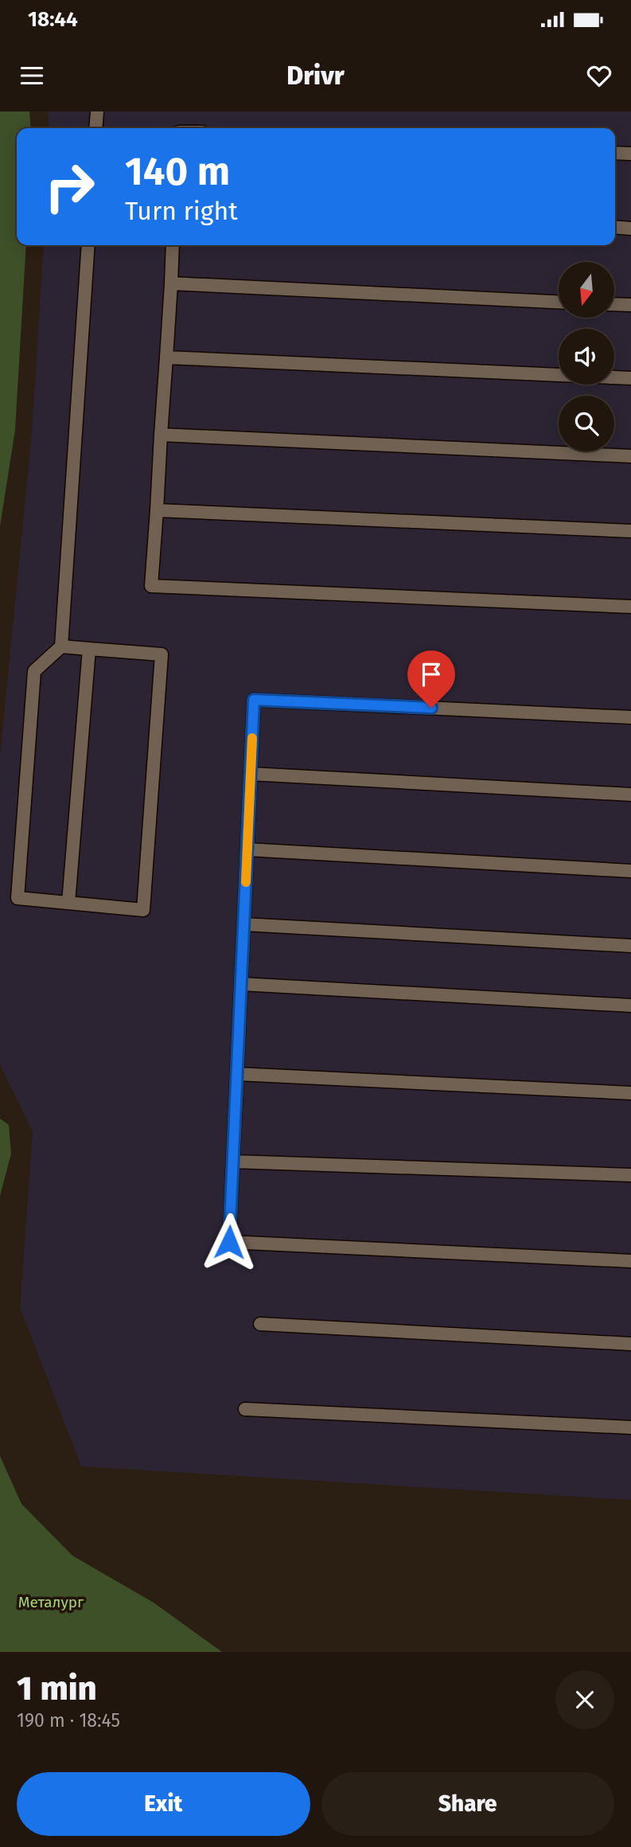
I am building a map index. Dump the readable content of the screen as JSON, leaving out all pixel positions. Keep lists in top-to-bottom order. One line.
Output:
{"parks":["Металург"],"north":"bottom","page":{"status":"18:44","header":"Drivr","turn":["140 m","Turn right"],"heading":["1 min","190 m · 18:45"],"buttons":["Exit","Share"]}}
